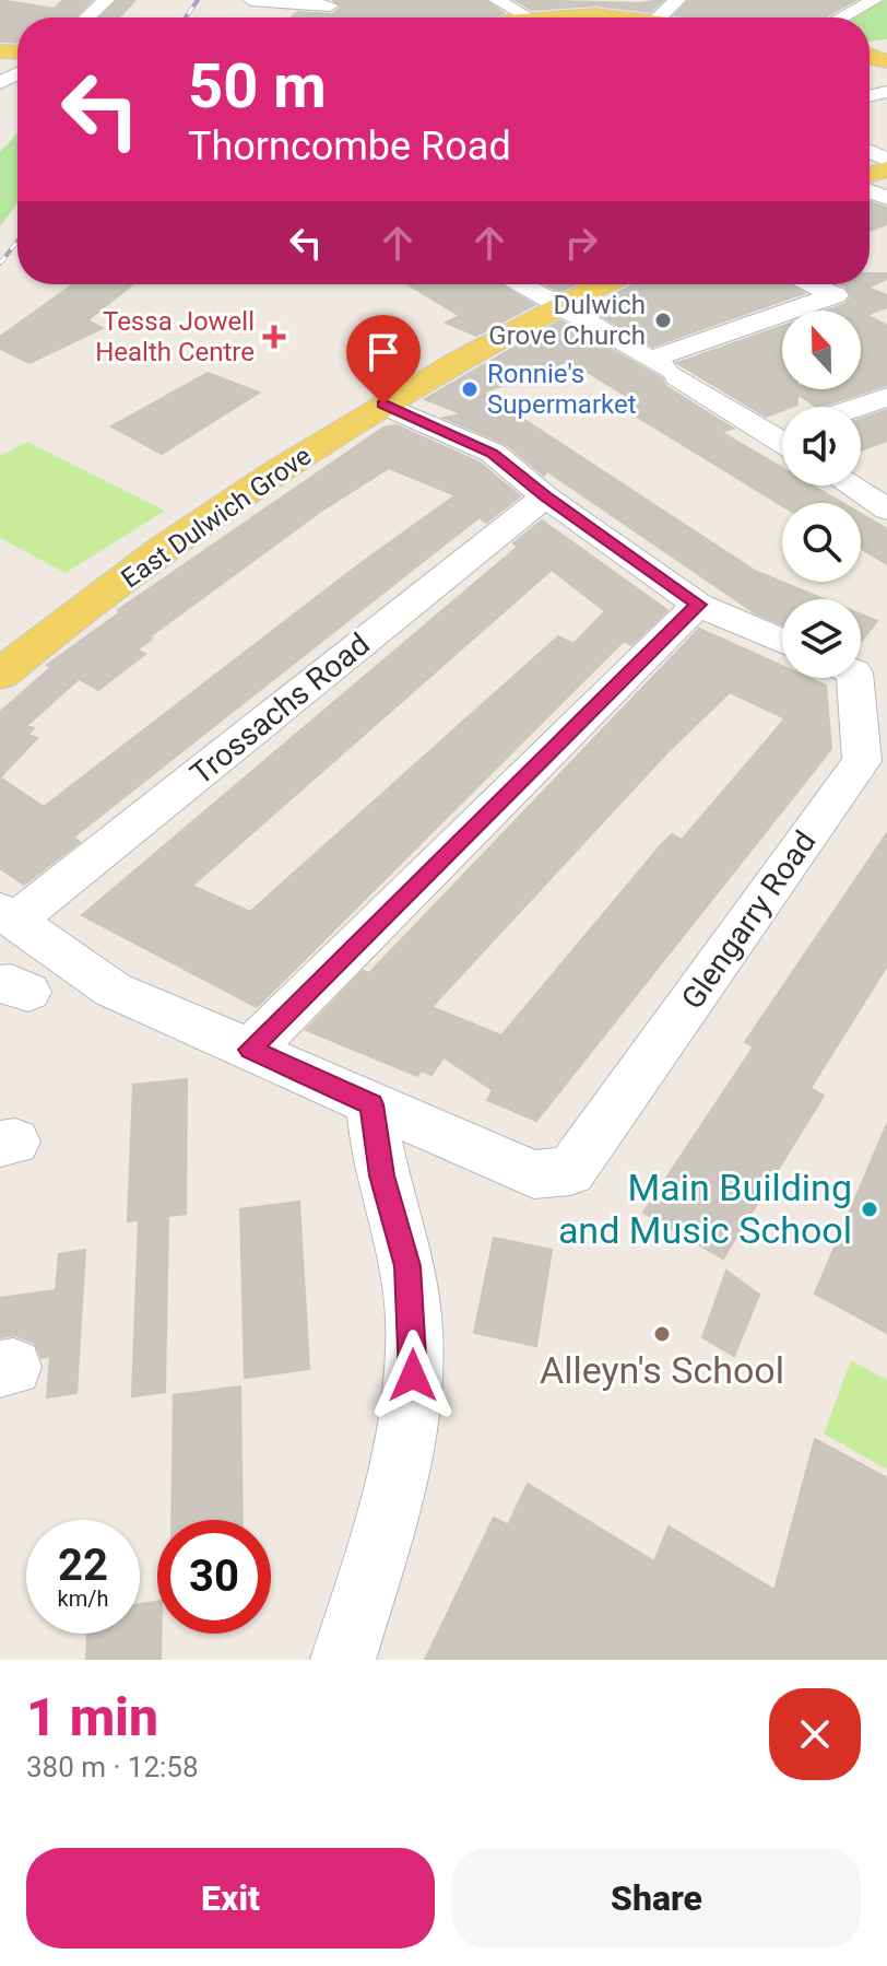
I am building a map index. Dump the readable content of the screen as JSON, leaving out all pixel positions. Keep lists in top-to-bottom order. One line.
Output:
{"streets":{"main road":["East Dulwich Grove"],"street":["Trossachs Road","Glengarry Road"]},"places":{"other":["Dulwich Grove Church","Ronnie's Supermarket","Main Building and Music School","Alleyn's School"],"health":["Tessa Jowell Health Centre"]},"north":"top","page":{"turn":["50 m","Thorncombe Road"],"speed":"22 km/h","limit":"30","heading":["1 min","380 m · 12:58"],"buttons":["Exit","Share"]}}
